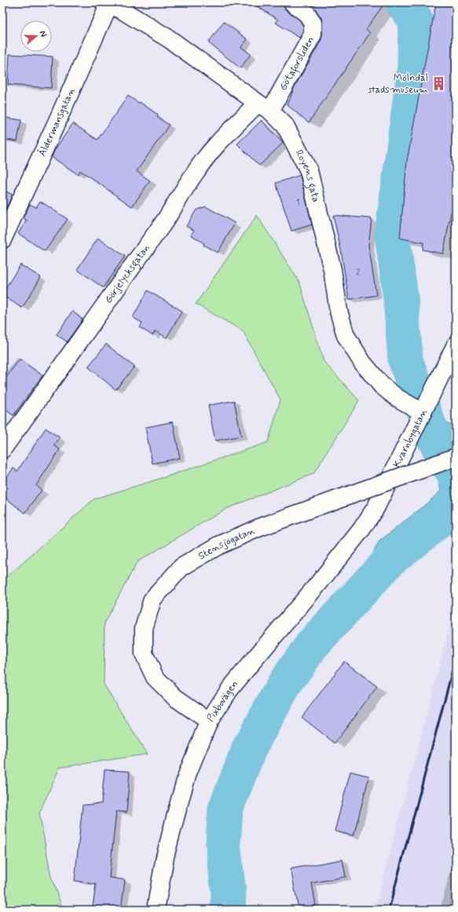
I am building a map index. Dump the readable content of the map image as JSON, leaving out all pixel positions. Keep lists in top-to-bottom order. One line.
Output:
{"streets":{"street":["Götaforsliden","Åldermansgatan","Royens gata","Görjelycksgatan","Kvarnbygatan","Stensjögatan","Pixbovägen"]},"crossings":[["Götaforsliden","Royens gata"],["Götaforsliden","Görjelycksgatan"],["Åldermansgatan","Royens gata"],["Royens gata","Görjelycksgatan"],["Royens gata","Kvarnbygatan"],["Kvarnbygatan","Pixbovägen"],["Stensjögatan","Pixbovägen"]],"places":{"building":["Mölndal stadsmuseum"]},"house_numbers":["1","2"],"north":"right"}
